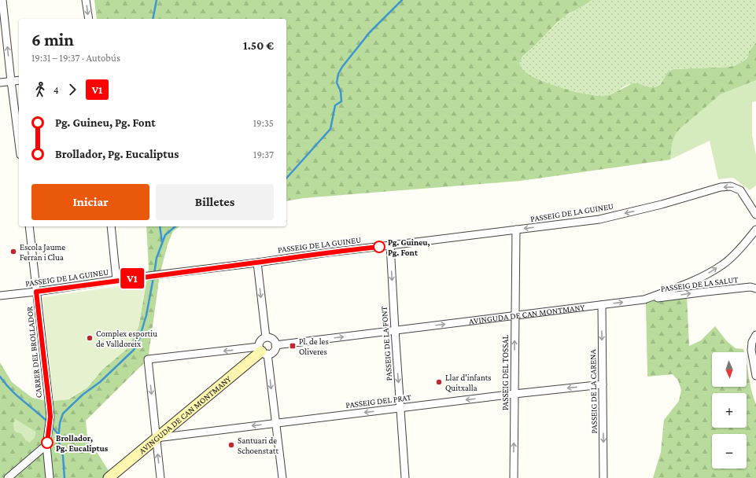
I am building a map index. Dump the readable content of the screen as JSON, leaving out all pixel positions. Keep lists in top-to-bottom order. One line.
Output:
{"streets":{"street":["PASSEIG DE LA GUINEU","PASSEIG DE LA SALUT","AVINGUDA DE CAN MONTMANY","PASSEIG DE LA FONT","CARRER DEL BROLLADOR","PASSEIG DEL TOSSAL","PASSEIG DE LA CARENA","PASSEIG DEL PRAT"]},"crossings":[["PASSEIG DE LA GUINEU","PASSEIG DE LA FONT"],["PASSEIG DE LA GUINEU","CARRER DEL BROLLADOR"],["PASSEIG DE LA GUINEU","PASSEIG DEL TOSSAL"],["PASSEIG DE LA SALUT","AVINGUDA DE CAN MONTMANY"],["AVINGUDA DE CAN MONTMANY","PASSEIG DE LA FONT"],["AVINGUDA DE CAN MONTMANY","PASSEIG DEL TOSSAL"],["AVINGUDA DE CAN MONTMANY","PASSEIG DE LA CARENA"],["AVINGUDA DE CAN MONTMANY","PASSEIG DEL PRAT"],["PASSEIG DE LA FONT","PASSEIG DEL PRAT"],["PASSEIG DEL TOSSAL","PASSEIG DEL PRAT"],["PASSEIG DE LA CARENA","PASSEIG DEL PRAT"]],"one_way":["PASSEIG DE LA SALUT","AVINGUDA DE CAN MONTMANY","PASSEIG DE LA FONT","PASSEIG DEL TOSSAL","PASSEIG DE LA CARENA","PASSEIG DEL PRAT"],"places":{"other":["Pg. Guineu, Pg. Font","Escola Jaume Ferran i Clua","Complex esportiu de Valldoreix","Llar d'infants Quitxalla","Brollador, Pg. Eucaliptus","Santuari de Schoenstatt"],"transit":["Pl. de les Oliveres"]},"lines":["bus line V1"],"north":"bottom","page":{"on_map":"V1","heading":["6 min","19:31 – 19:37 · Autobús","1.50 €"],"legs":["4","V1"],"list":[{"name":"Pg. Guineu, Pg. Font","value":"19:35"},{"name":"Brollador, Pg. Eucaliptus","value":"19:37"}],"buttons":["Iniciar","Billetes"],"map_buttons":["+","−"]}}
